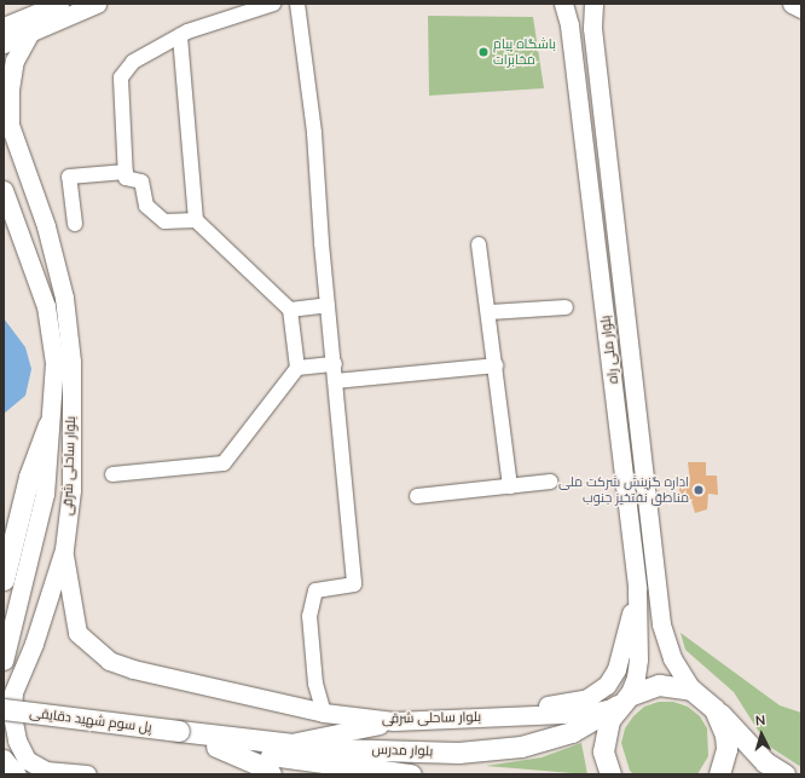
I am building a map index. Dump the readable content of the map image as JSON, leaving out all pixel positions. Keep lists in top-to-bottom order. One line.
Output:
{"streets":{"highway":["پل سوم شهید دقایقی","بلوار مدرس"],"main road":["بلوار ملی راه","بلوار ساحلی شرقی"]},"crossings":[["بلوار ملی راه","بلوار ساحلی شرقی"],["بلوار ملی راه","بلوار مدرس"],["بلوار ساحلی شرقی","بلوار مدرس"],["پل سوم شهید دقایقی","بلوار مدرس"]],"places":["باشگاه پیام مخابرات","اداره گزینش شرکت ملی مناطق نفتخیز جنوب"],"north":"top"}
